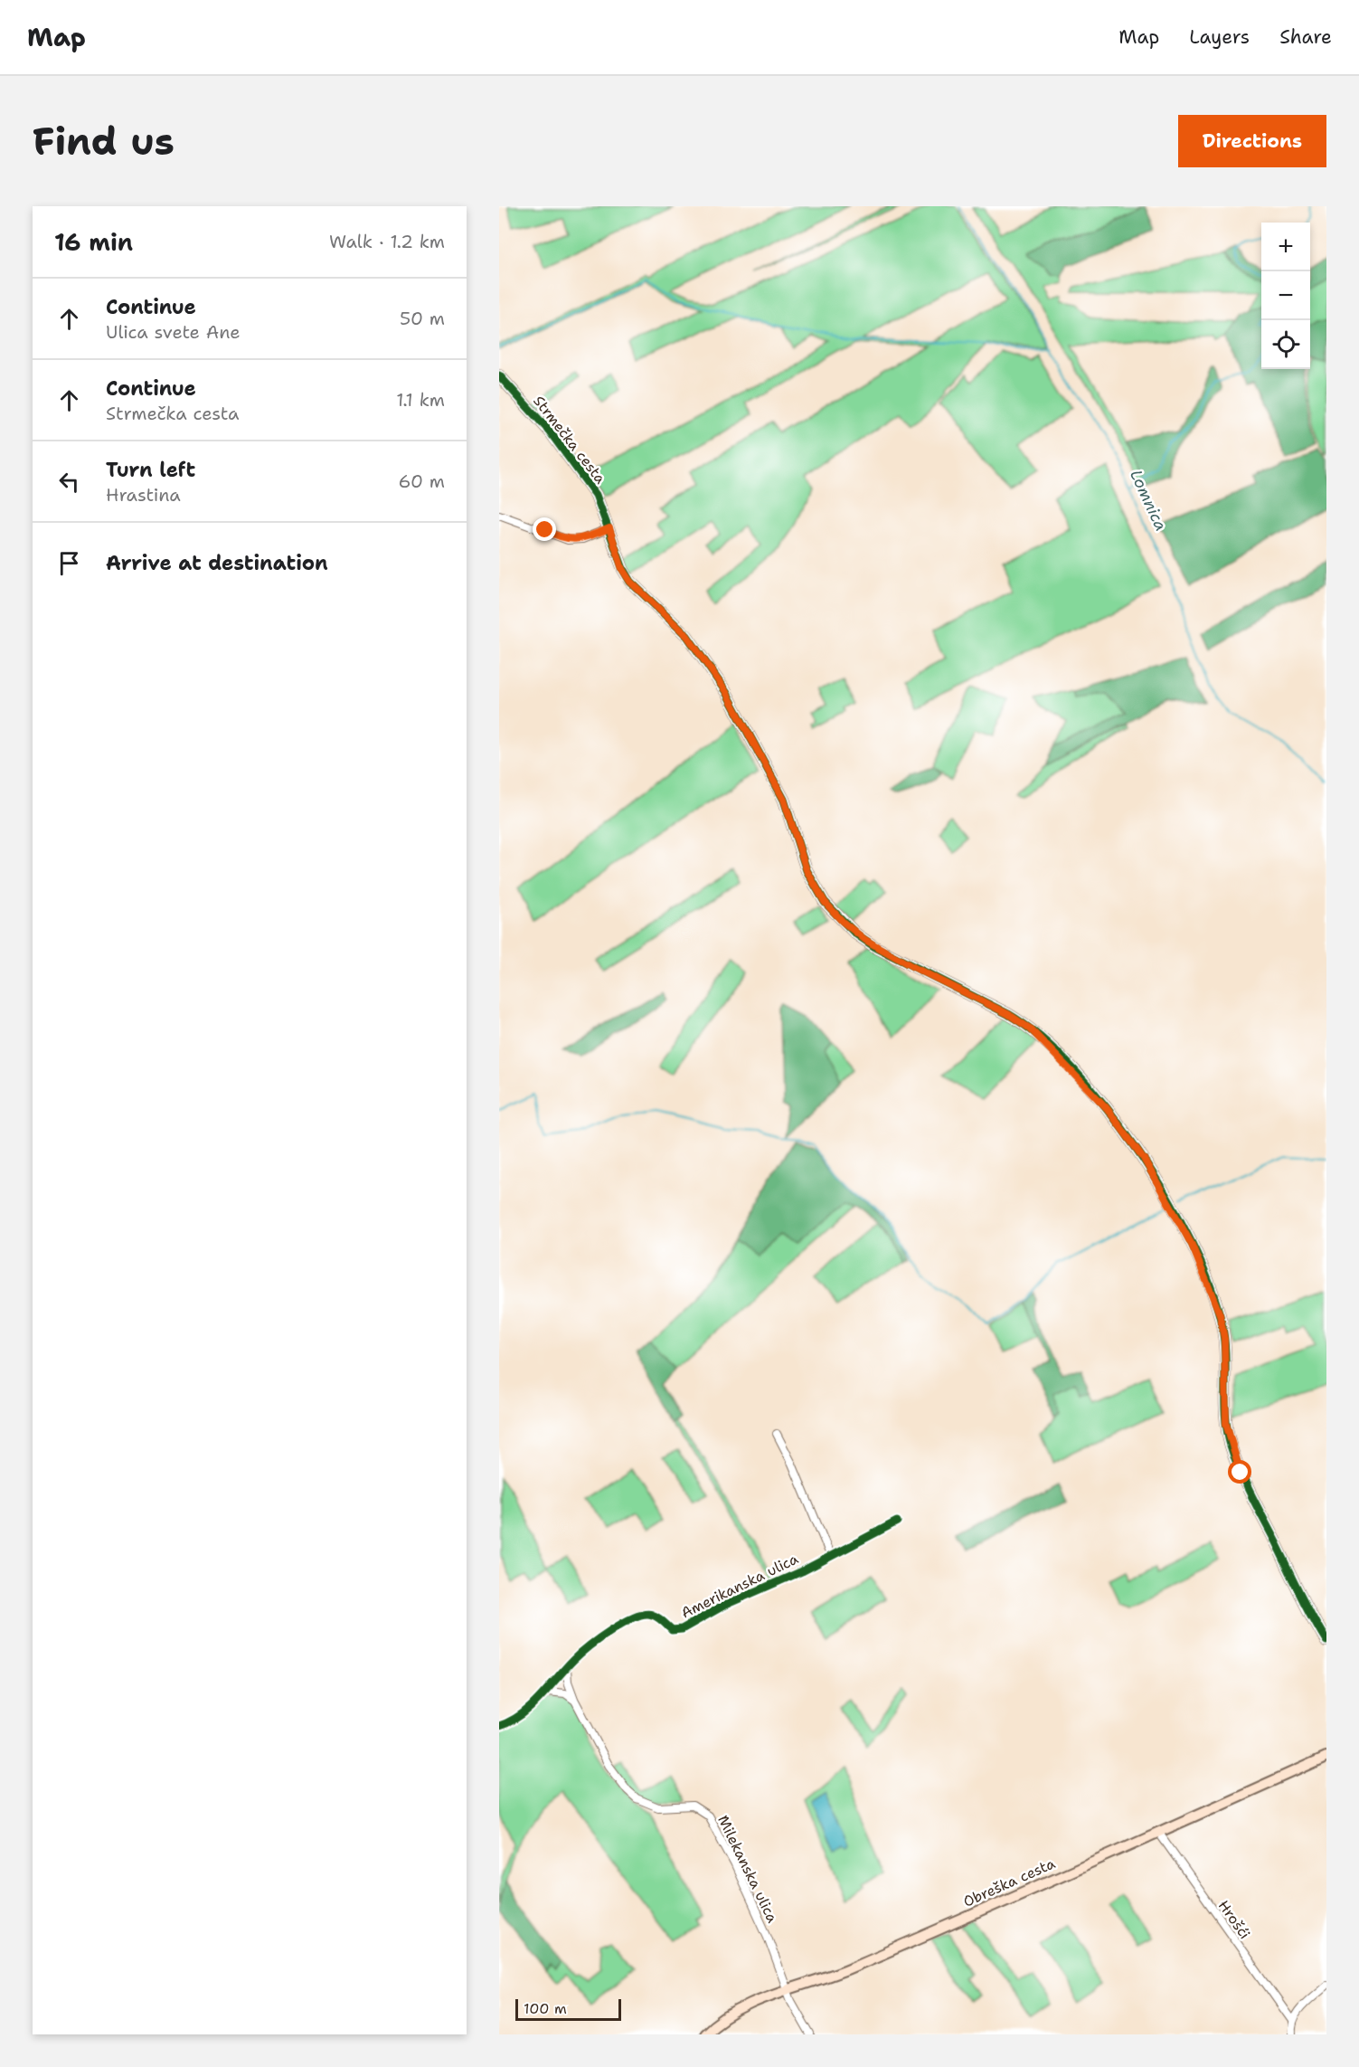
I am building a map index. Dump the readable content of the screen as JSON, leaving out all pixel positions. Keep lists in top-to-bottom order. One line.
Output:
{"streets":{"main road":["Obreška cesta"],"street":["Strmečka cesta","Amerikanska ulica","Milekanska ulica","Hrošći"]},"crossings":[["Amerikanska ulica","Milekanska ulica"],["Milekanska ulica","Obreška cesta"],["Obreška cesta","Hrošći"]],"water":["Lomnica"],"scale_bar":"100 m","page":{"header":"Map","nav":["Map","Layers","Share"],"buttons":"Directions","title":"Find us","heading":["16 min","Walk · 1.2 km"],"map_buttons":["+","−"],"list":[["Continue","Ulica svete Ane","50 m"],["Continue","Strmečka cesta","1.1 km"],["Turn left","Hrastina","60 m"],"Arrive at destination"],"scale":"100 m"}}
